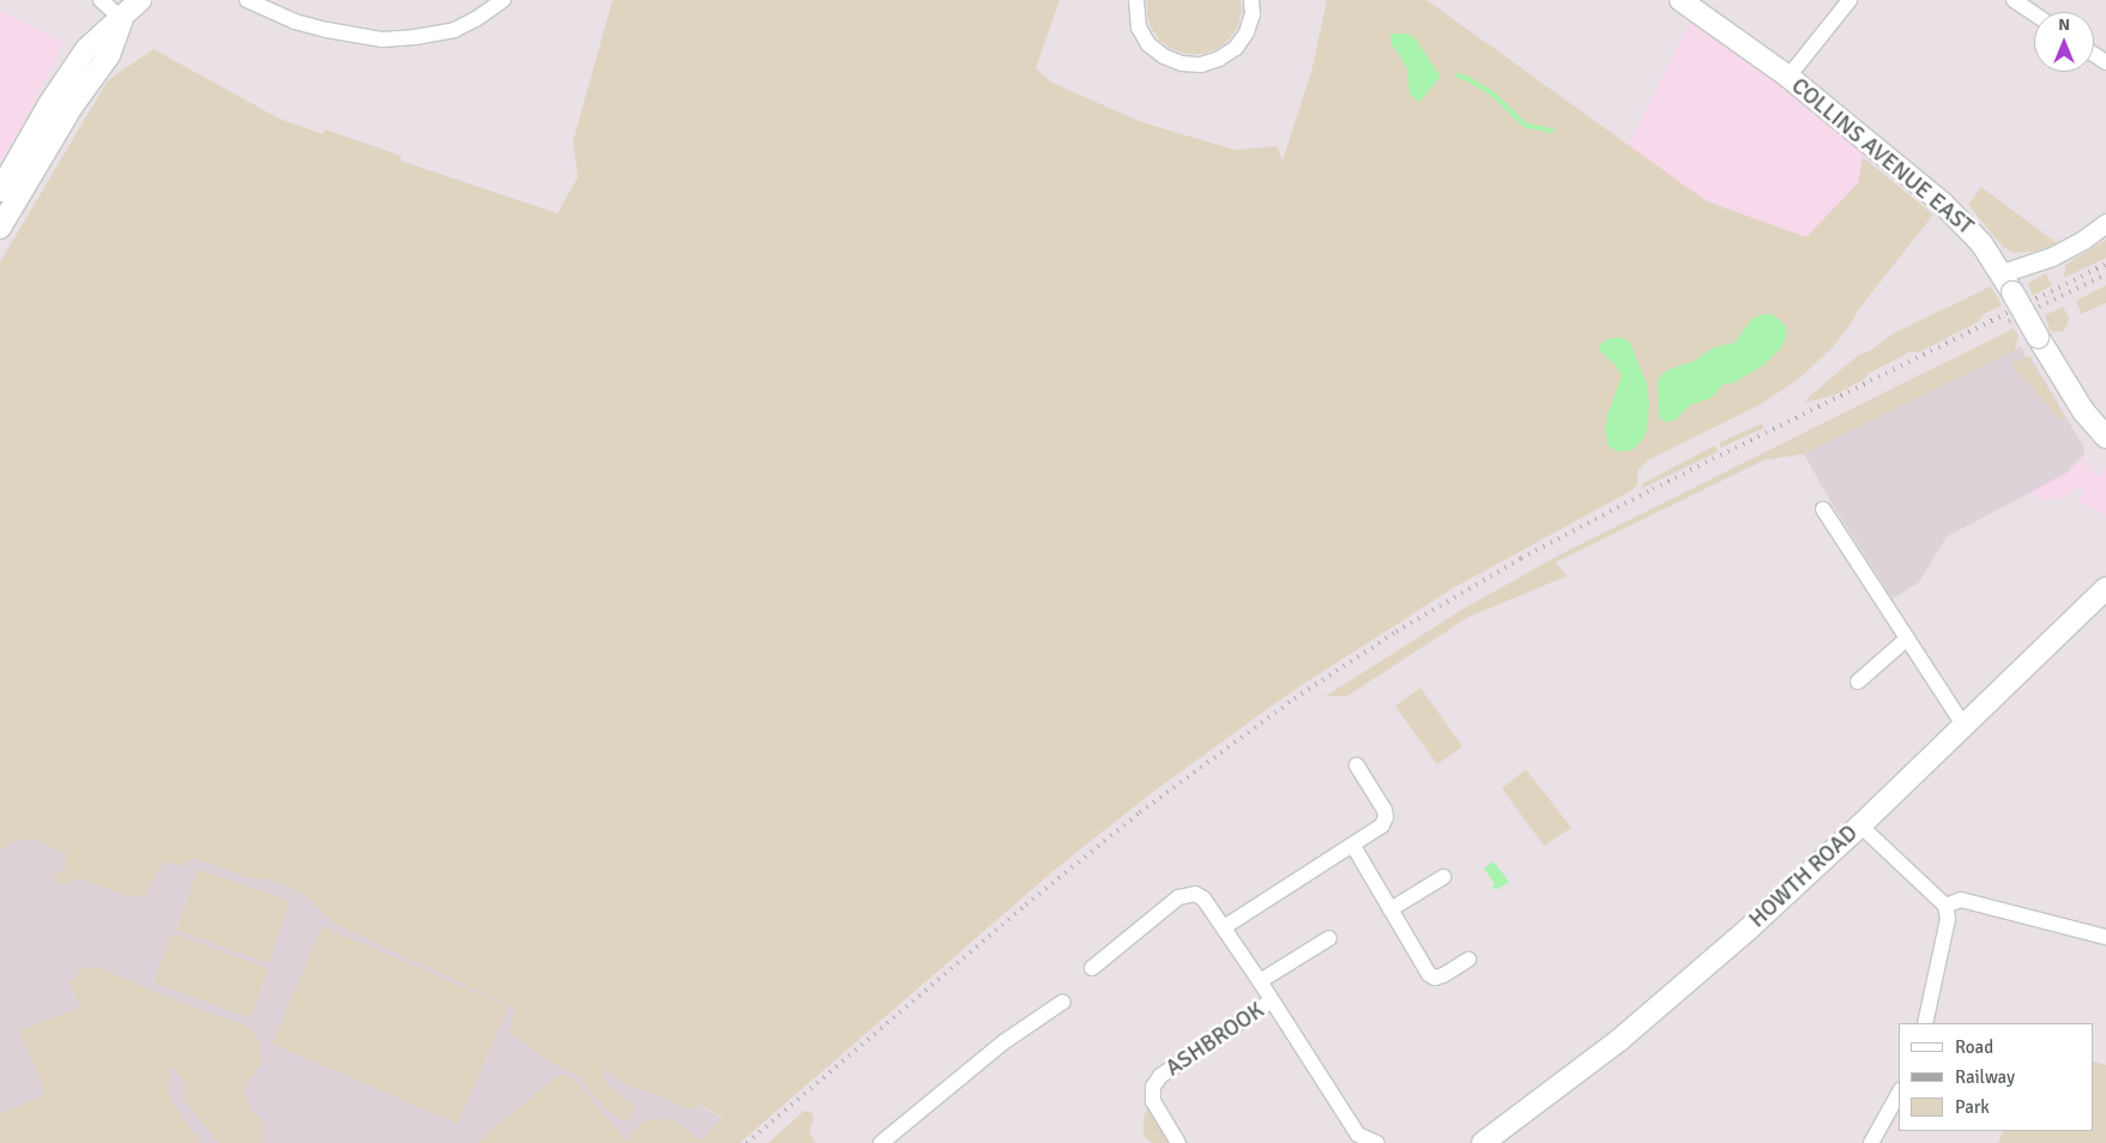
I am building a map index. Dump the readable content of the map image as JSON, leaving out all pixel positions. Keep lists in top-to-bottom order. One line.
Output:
{"streets":{"main road":["COLLINS AVENUE EAST","HOWTH ROAD"],"street":["ASHBROOK"]},"legend":["Road","Railway","Park"],"north":"top"}
